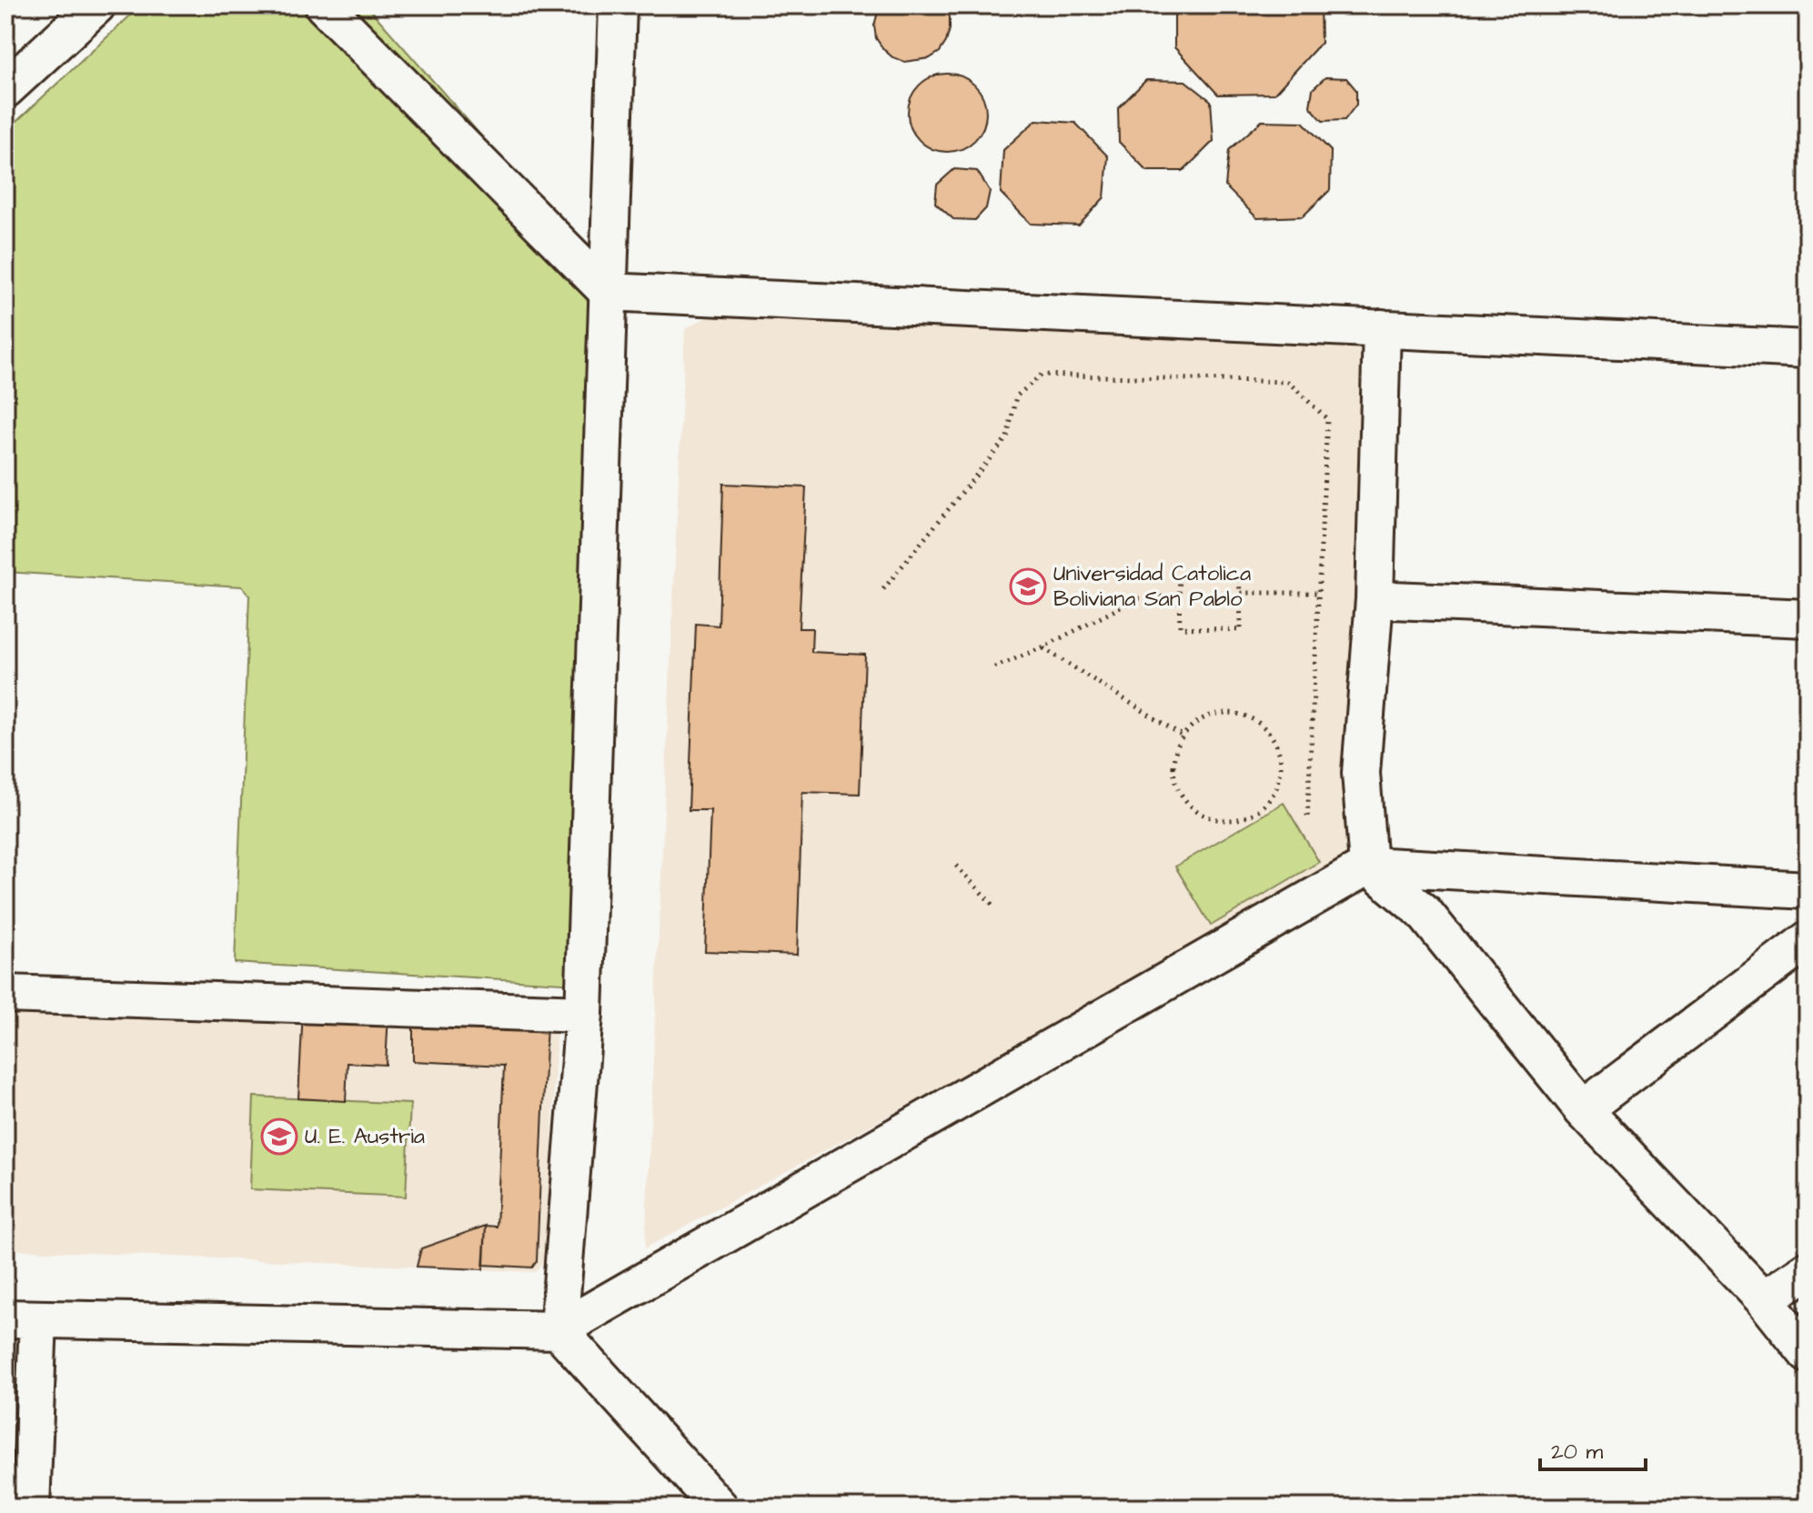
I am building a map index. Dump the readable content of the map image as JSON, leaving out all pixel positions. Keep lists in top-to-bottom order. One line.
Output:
{"places":{"school or university":["Universidad Catolica Boliviana San Pablo","U. E. Austria"]},"scale_bar":"20 m"}
